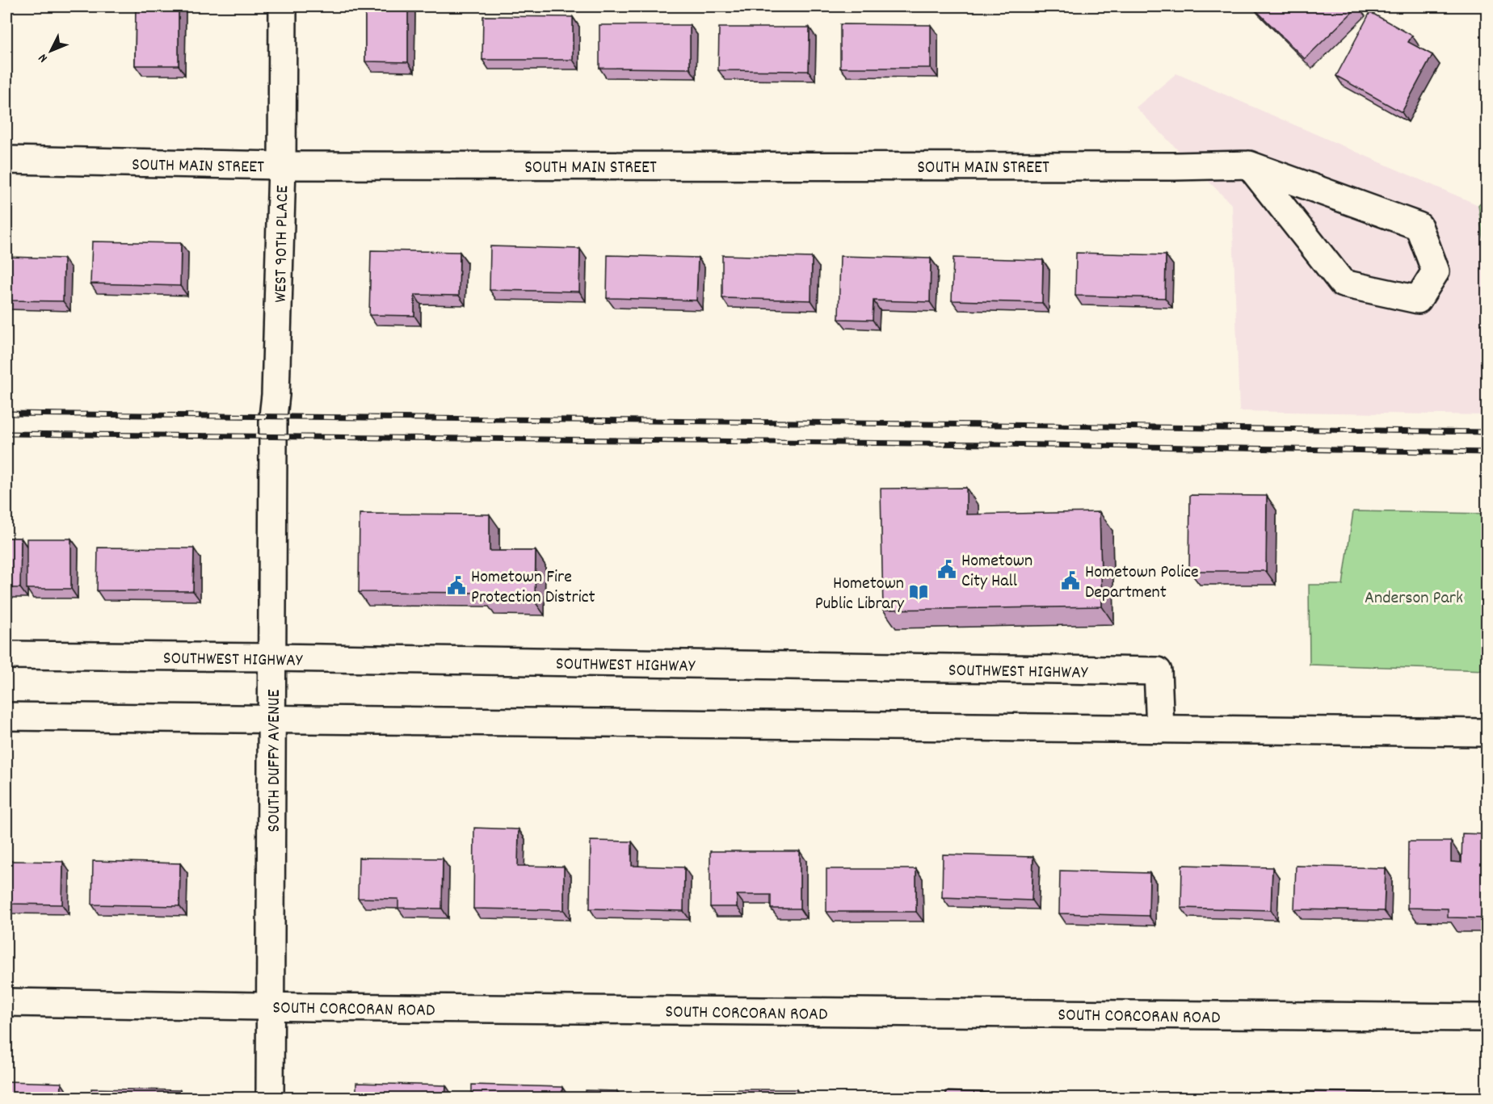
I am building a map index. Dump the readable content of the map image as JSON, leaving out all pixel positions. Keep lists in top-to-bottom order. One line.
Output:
{"streets":{"street":["SOUTH MAIN STREET","WEST 90TH PLACE","SOUTHWEST HIGHWAY","SOUTH DUFFY AVENUE","SOUTH CORCORAN ROAD"]},"crossings":[["SOUTH MAIN STREET","WEST 90TH PLACE"],["WEST 90TH PLACE","SOUTH DUFFY AVENUE"],["SOUTHWEST HIGHWAY","SOUTH DUFFY AVENUE"],["SOUTH DUFFY AVENUE","SOUTH CORCORAN ROAD"]],"parks":["Anderson Park"],"places":{"public building":["Hometown City Hall","Hometown Police Department","Hometown Fire Protection District"],"library":["Hometown Public Library"]},"north":"bottom left"}
